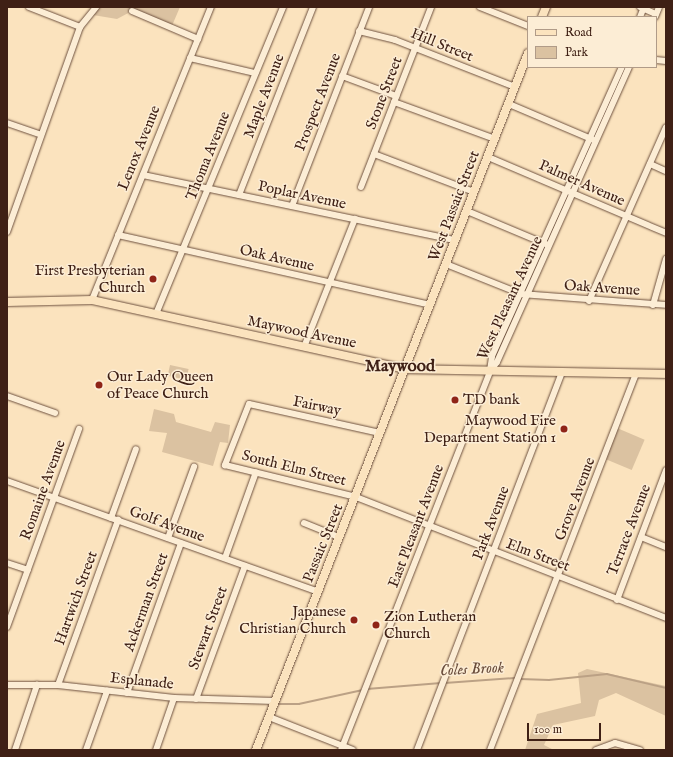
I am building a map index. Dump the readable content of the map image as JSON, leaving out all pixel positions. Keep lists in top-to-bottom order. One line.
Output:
{"streets":{"main road":["West Passaic Street","Maywood Avenue","Passaic Street"],"street":["Hill Street","Stone Street","Maple Avenue","Prospect Avenue","Lenox Avenue","Thoma Avenue","Palmer Avenue","Poplar Avenue","Oak Avenue","West Pleasant Avenue","Fairway","South Elm Street","Romaine Avenue","Grove Avenue","Park Avenue","Golf Avenue","East Pleasant Avenue","Terrace Avenue","Elm Street","Hartwich Street","Ackerman Street","Stewart Street","Esplanade"]},"crossings":[["Hill Street","Stone Street"],["Hill Street","Prospect Avenue"],["Hill Street","West Passaic Street"],["Maple Avenue","Poplar Avenue"],["Prospect Avenue","Poplar Avenue"],["Lenox Avenue","Poplar Avenue"],["Lenox Avenue","Oak Avenue"],["Lenox Avenue","Maywood Avenue"],["Thoma Avenue","Poplar Avenue"],["Thoma Avenue","Oak Avenue"],["Thoma Avenue","Maywood Avenue"],["Palmer Avenue","West Passaic Street"],["Palmer Avenue","West Pleasant Avenue"],["Poplar Avenue","West Passaic Street"],["West Passaic Street","Oak Avenue"],["West Passaic Street","Maywood Avenue"],["West Passaic Street","Passaic Street"],["Oak Avenue","West Pleasant Avenue"],["West Pleasant Avenue","Maywood Avenue"],["West Pleasant Avenue","East Pleasant Avenue"],["Maywood Avenue","Grove Avenue"],["Maywood Avenue","Park Avenue"],["Maywood Avenue","East Pleasant Avenue"],["Maywood Avenue","Passaic Street"],["Fairway","South Elm Street"],["Fairway","Passaic Street"],["South Elm Street","Passaic Street"],["South Elm Street","Elm Street"],["Romaine Avenue","Golf Avenue"],["Grove Avenue","Elm Street"],["Park Avenue","Elm Street"],["Golf Avenue","Passaic Street"],["Golf Avenue","Hartwich Street"],["Golf Avenue","Ackerman Street"],["Golf Avenue","Stewart Street"],["East Pleasant Avenue","Elm Street"],["Terrace Avenue","Elm Street"],["Passaic Street","Elm Street"],["Passaic Street","Esplanade"],["Hartwich Street","Esplanade"],["Ackerman Street","Esplanade"],["Stewart Street","Esplanade"]],"districts":["Maywood"],"water":["Coles Brook"],"places":["First Presbyterian Church","Our Lady Queen of Peace Church","TD bank","Maywood Fire Department Station 1","Japanese Christian Church","Zion Lutheran Church"],"legend":["Road","Park"],"scale_bar":"100 m"}
